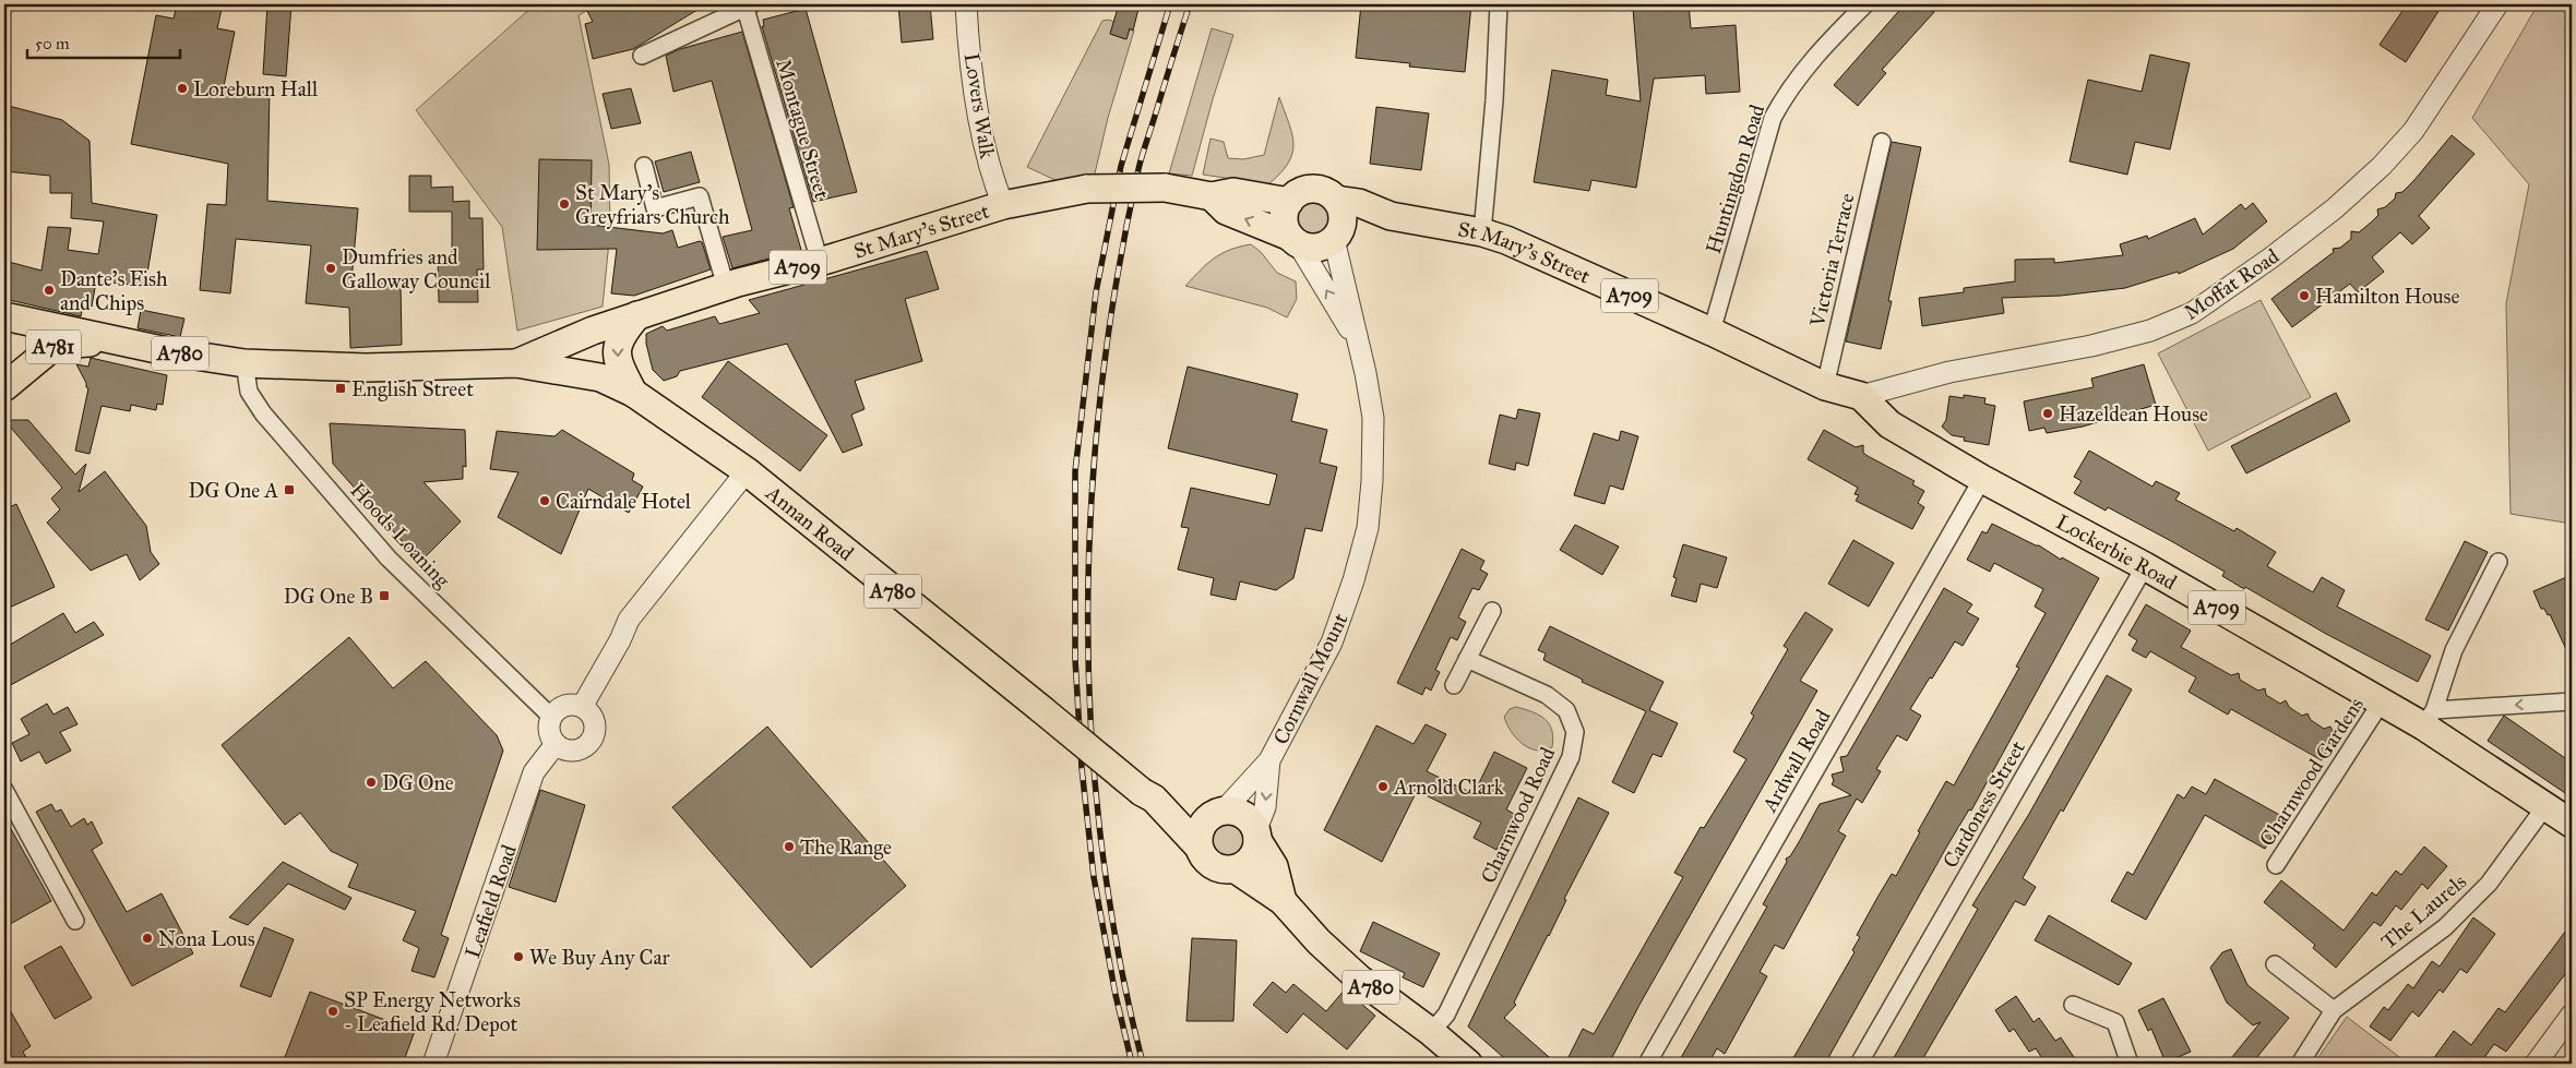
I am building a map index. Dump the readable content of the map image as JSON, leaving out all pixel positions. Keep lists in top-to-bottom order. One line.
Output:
{"streets":{"main road":["St Mary's Street","A709","A781","A780","Annan Road","Lockerbie Road"],"street":["Lovers Walk","Montague Street","Huntingdon Road","Victoria Terrace","Moffat Road","Hoods Loaning","Cornwall Mount","Ardwall Road","Charnwood Gardens","Cardoness Street","Charnwood Road","Leafield Road","The Laurels"]},"crossings":[["Lovers Walk","St Mary's Street"],["Montague Street","St Mary's Street"],["Huntingdon Road","St Mary's Street"],["St Mary's Street","Victoria Terrace"],["St Mary's Street","Moffat Road"],["St Mary's Street","A780"],["St Mary's Street","Annan Road"],["St Mary's Street","Lockerbie Road"],["St Mary's Street","Cornwall Mount"],["Moffat Road","Lockerbie Road"],["A781","A780"],["A780","Annan Road"],["A780","Hoods Loaning"],["A780","Cornwall Mount"],["A780","Charnwood Road"],["Annan Road","Cornwall Mount"],["Hoods Loaning","Leafield Road"],["Lockerbie Road","Ardwall Road"],["Lockerbie Road","Charnwood Gardens"],["Lockerbie Road","Cardoness Street"],["Lockerbie Road","The Laurels"]],"places":{"other":["Loreburn Hall","St Mary's Greyfriars Church","Dumfries and Galloway Council","Dante's Fish and Chips","Hamilton House","Hazeldean House","Cairndale Hotel","DG One","Arnold Clark","The Range","Nona Lous","We Buy Any Car","SP Energy Networks - Leafield Rd. Depot"],"transit":["English Street","DG One A","DG One B"]},"scale_bar":"50 m"}
